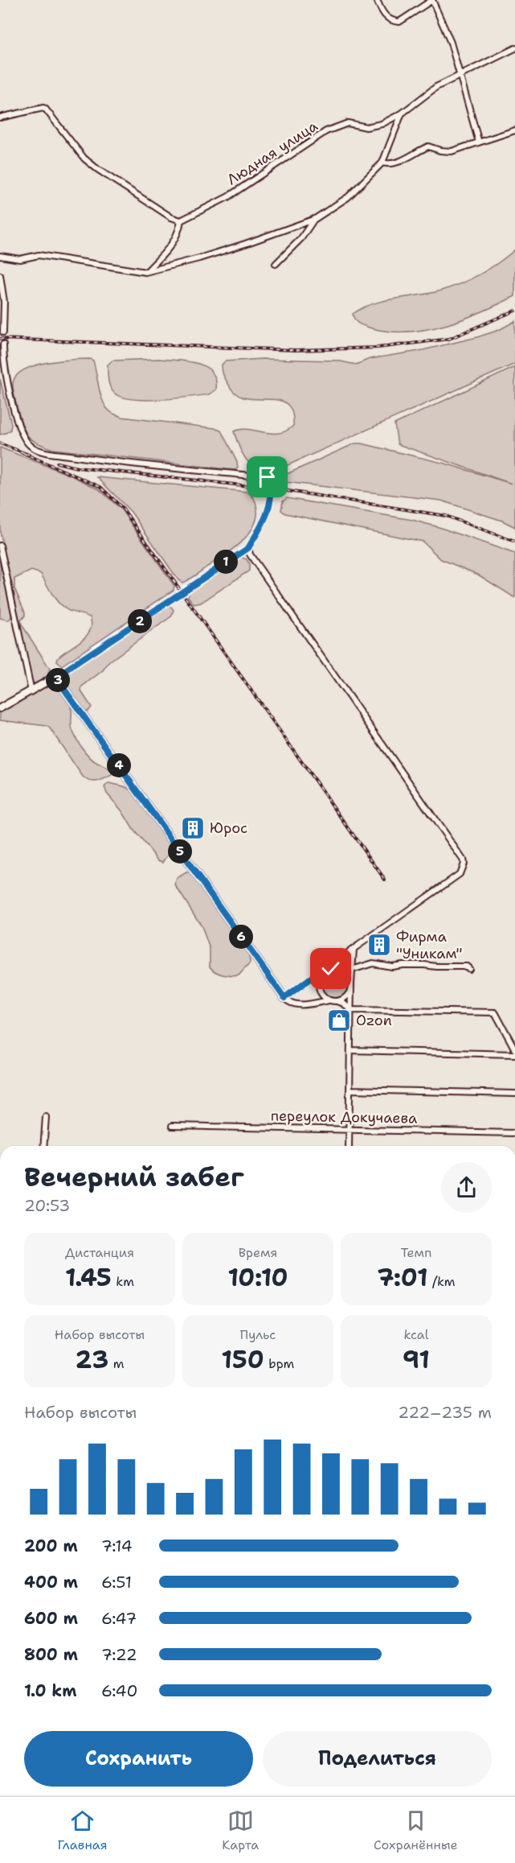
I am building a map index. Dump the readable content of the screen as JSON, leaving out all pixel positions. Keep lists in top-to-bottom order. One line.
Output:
{"streets":{"street":["Людная улица","переулок Докучаева"]},"places":{"building":["Юрос","Фирма \"Уникам\""],"shop":["Ozon"]},"page":{"pins":["1","2","3","4","5","6"],"heading":["Вечерний забег","20:53"],"stats":[["Дистанция","1.45 km"],["Время","10:10"],["Темп","7:01 /km"],["Набор высоты","23 m"],["Пульс","150 bpm"],["kcal","91"]],"chart":["Набор высоты","222–235 m"],"list":[{"name":"200 m","note":"7:14"},{"name":"400 m","note":"6:51"},{"name":"600 m","note":"6:47"},{"name":"800 m","note":"7:22"},{"name":"1.0 km","note":"6:40"}],"buttons":["Сохранить","Поделиться"],"tabs":["Главная","Карта","Сохранённые"]}}
